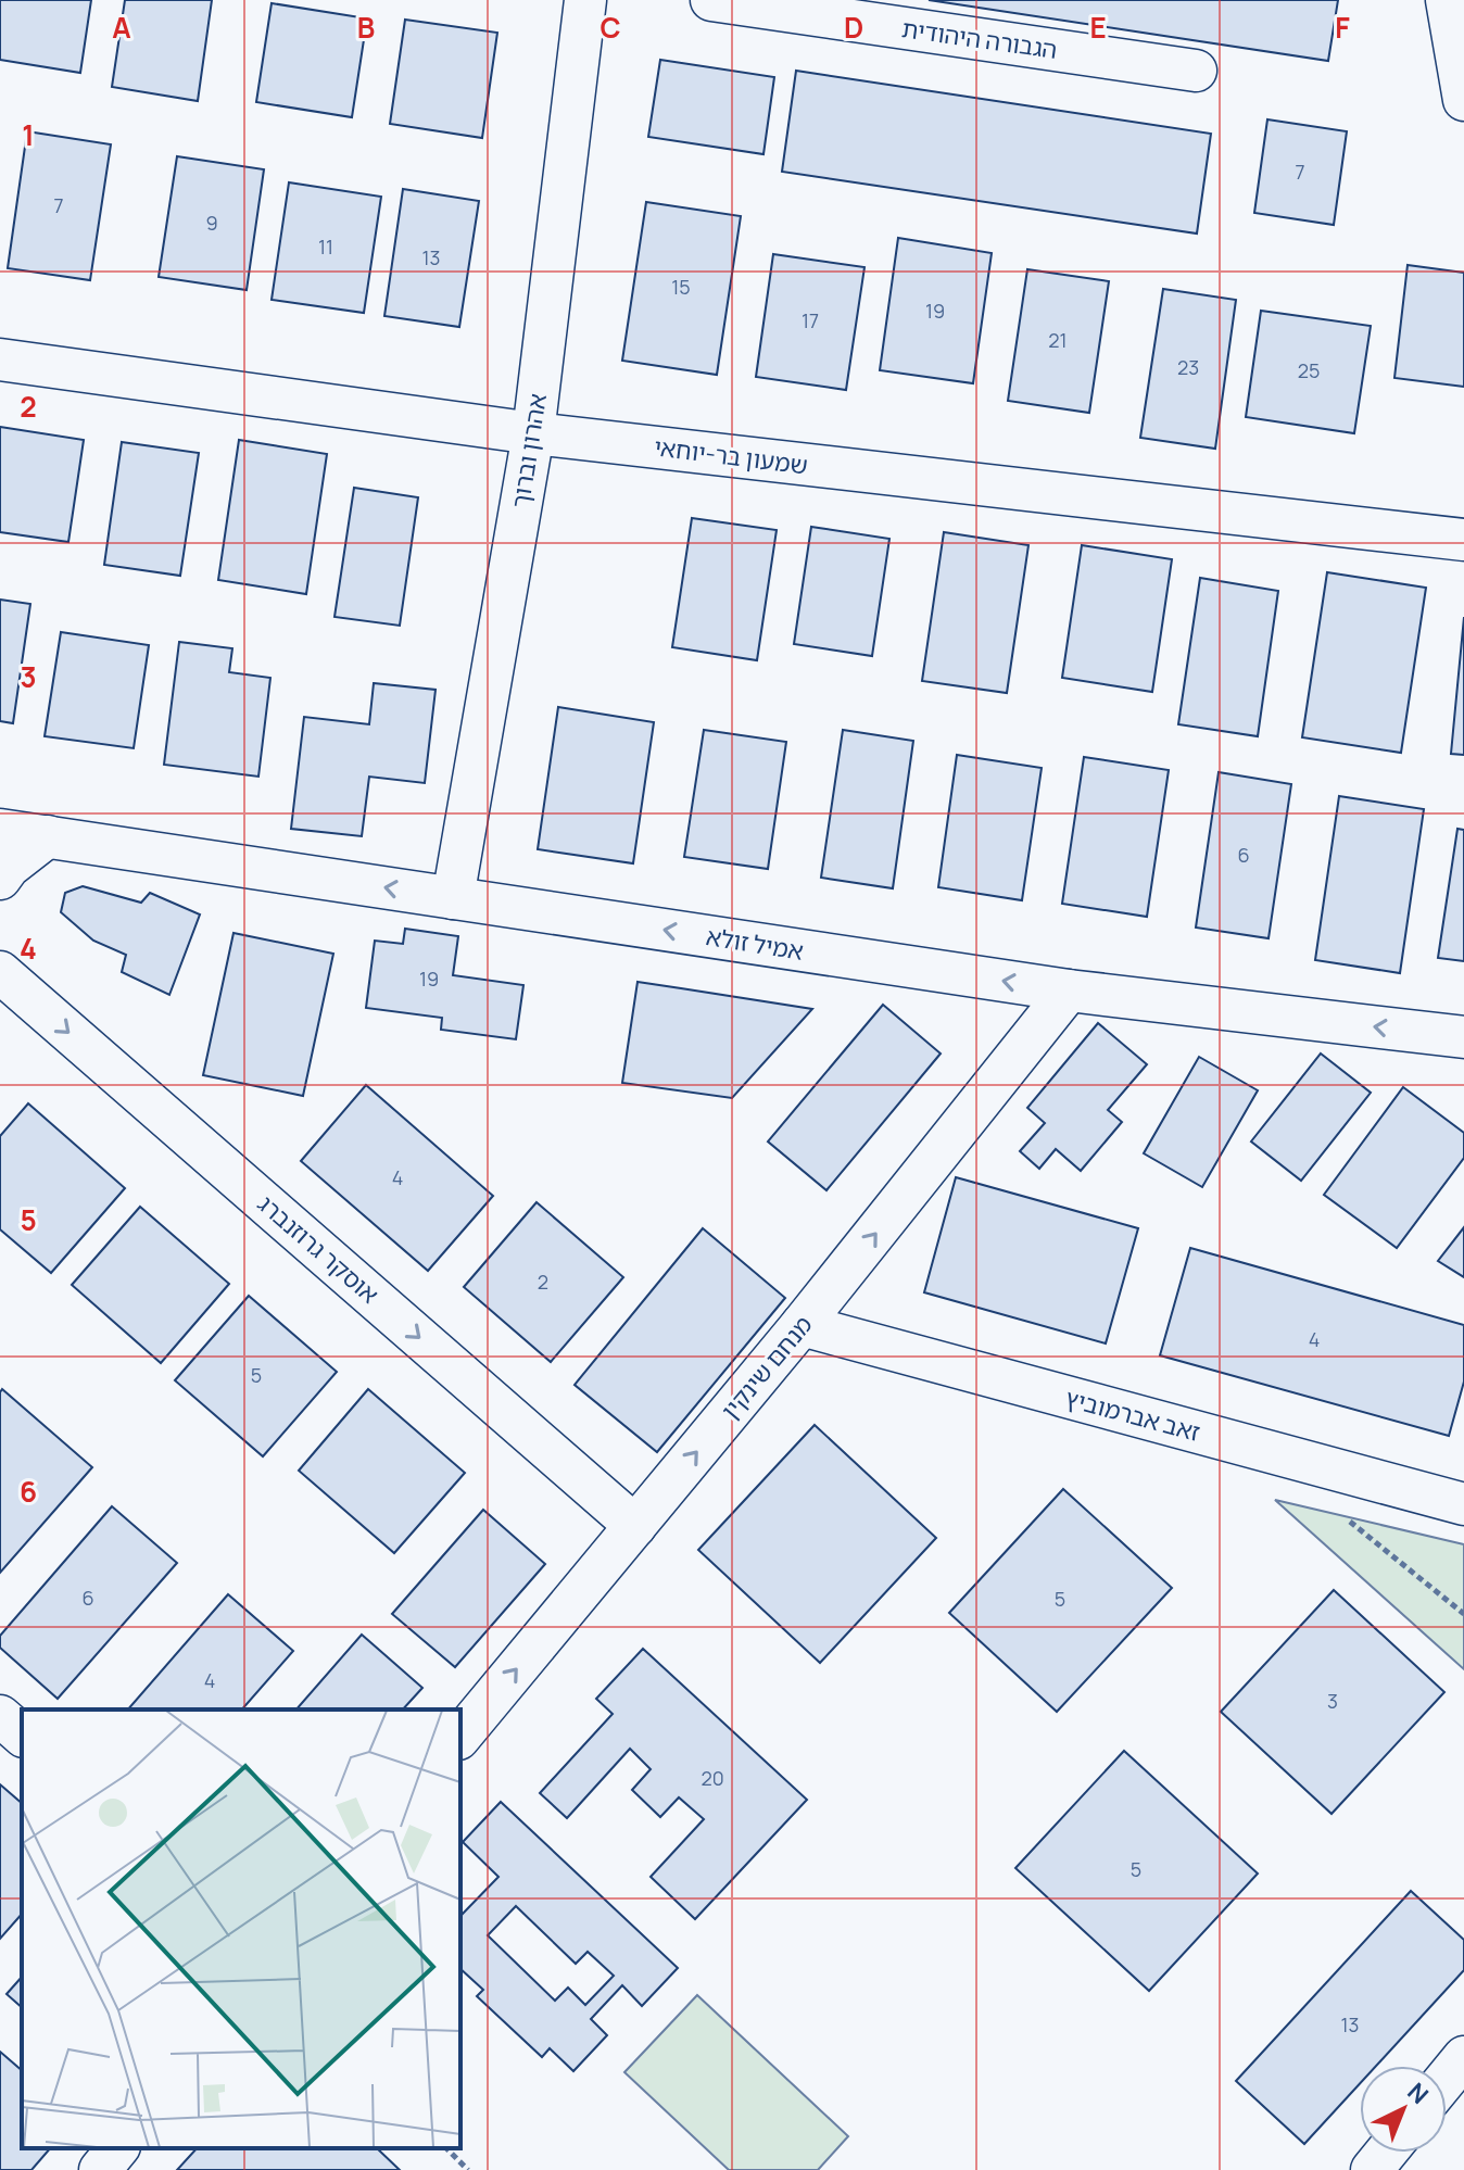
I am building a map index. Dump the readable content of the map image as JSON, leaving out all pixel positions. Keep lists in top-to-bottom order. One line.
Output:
{"streets":{"street":["הגבורה היהודית","אהרון וברוך","שמעון בר-יוחאי","אמיל זולא","אוסקר גרוזנברג","מנחם שינקין","זאב אברמוביץ"]},"crossings":[["אהרון וברוך","שמעון בר-יוחאי"],["אהרון וברוך","אמיל זולא"],["אמיל זולא","מנחם שינקין"],["אוסקר גרוזנברג","מנחם שינקין"],["מנחם שינקין","זאב אברמוביץ"]],"one_way":["אמיל זולא","אוסקר גרוזנברג","מנחם שינקין"],"house_numbers":["7","7","9","11","13","15","19","17","21","23","25","6","19","4","2","4","5","6","5","4","3","20","5","13"],"north":"top right","grid":{"columns":["A","B","C","D","E","F"],"rows":["1","2","3","4","5","6"]}}
